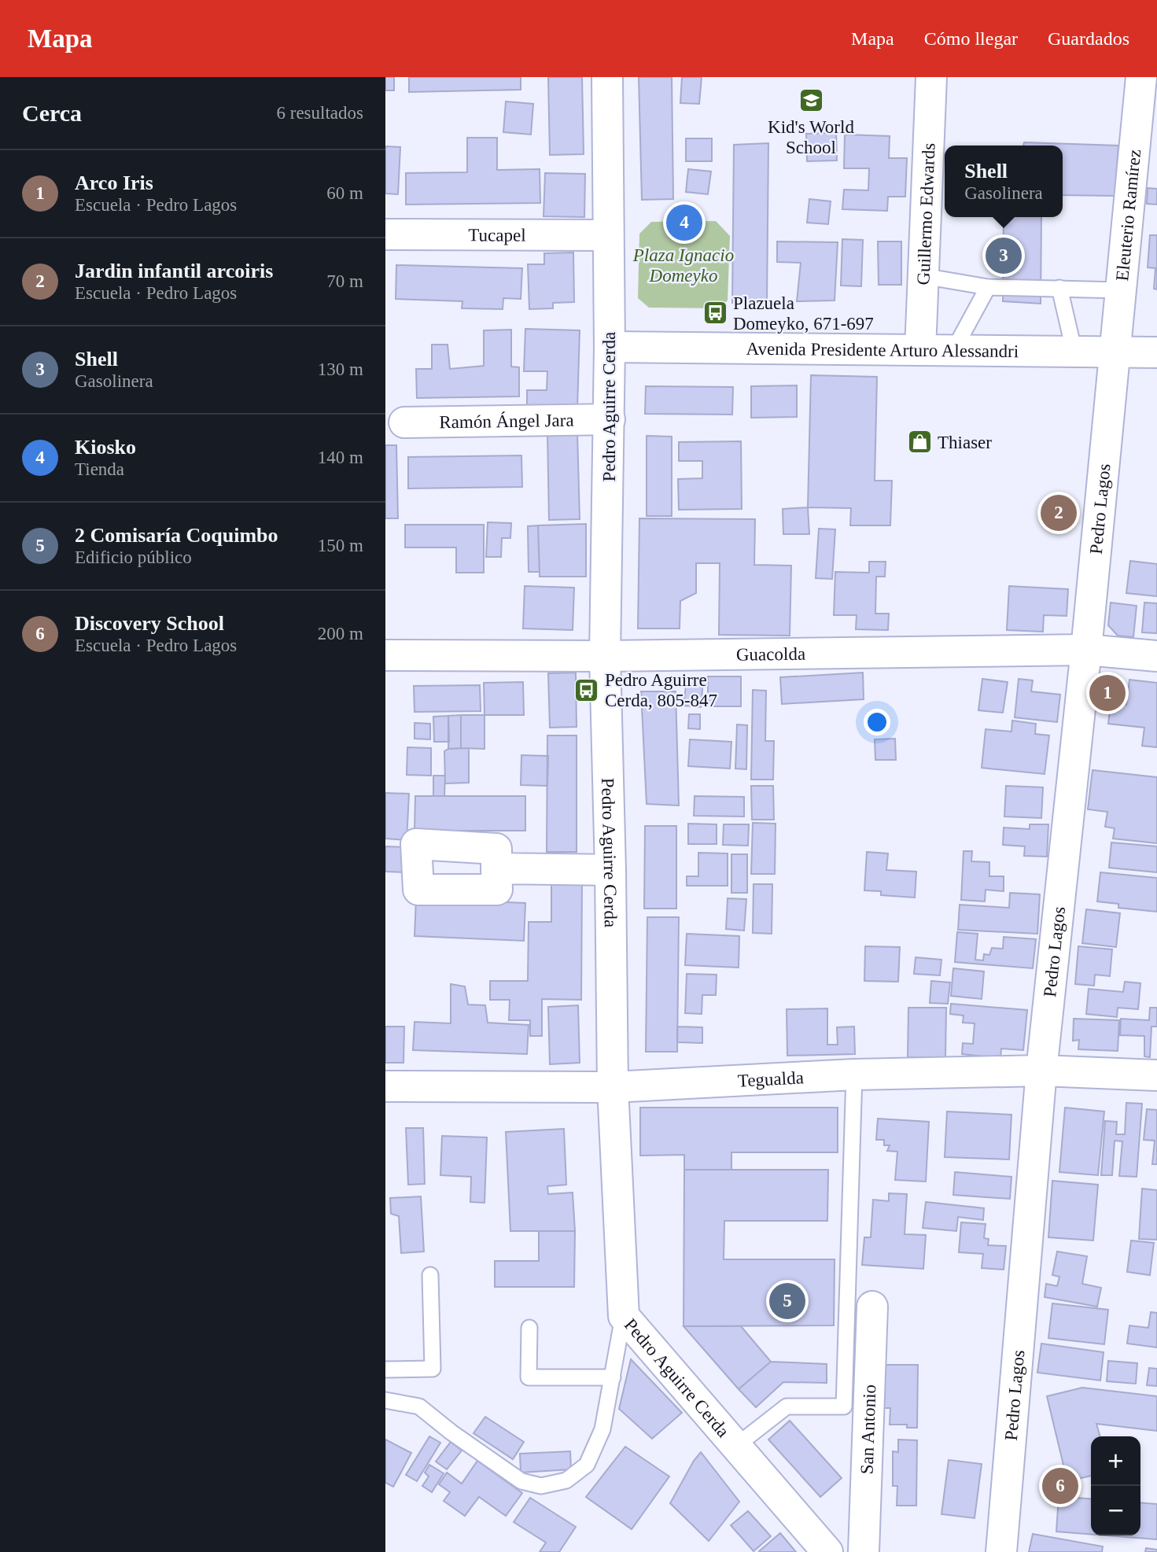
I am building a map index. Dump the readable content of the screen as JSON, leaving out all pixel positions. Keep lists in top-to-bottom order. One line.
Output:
{"streets":{"street":["Guillermo Edwards","Eleuterio Ramírez","Tucapel","Avenida Presidente Arturo Alessandri","Pedro Aguirre Cerda","Ramón Ángel Jara","Pedro Lagos","Guacolda","Tegualda","San Antonio"]},"crossings":[["Guillermo Edwards","Avenida Presidente Arturo Alessandri"],["Eleuterio Ramírez","Avenida Presidente Arturo Alessandri"],["Eleuterio Ramírez","Pedro Lagos"],["Tucapel","Pedro Aguirre Cerda"],["Avenida Presidente Arturo Alessandri","Pedro Aguirre Cerda"],["Avenida Presidente Arturo Alessandri","Pedro Lagos"],["Pedro Aguirre Cerda","Ramón Ángel Jara"],["Pedro Aguirre Cerda","Guacolda"],["Pedro Aguirre Cerda","Tegualda"],["Pedro Lagos","Guacolda"],["Pedro Lagos","Tegualda"]],"parks":["Plaza Ignacio Domeyko"],"places":{"school or university":["Kid's World School"],"bus stop":["Plazuela Domeyko, 671-697","Pedro Aguirre Cerda, 805-847"],"shop":["Thiaser"]},"page":{"header":"Mapa","nav":["Mapa","Cómo llegar","Guardados"],"heading":["Cerca","6 resultados"],"popup":["Shell","Gasolinera"],"list":[{"mark":"1","name":"Arco Iris","note":"Escuela · Pedro Lagos","value":"60 m"},{"mark":"2","name":"Jardin infantil arcoiris","note":"Escuela · Pedro Lagos","value":"70 m"},{"mark":"3","name":"Shell","note":"Gasolinera","value":"130 m"},{"mark":"4","name":"Kiosko","note":"Tienda","value":"140 m"},{"mark":"5","name":"2 Comisaría Coquimbo","note":"Edificio público","value":"150 m"},{"mark":"6","name":"Discovery School","note":"Escuela · Pedro Lagos","value":"200 m"}],"pins":["4","3","2","1","5","6"],"map_buttons":["+","−"]}}
